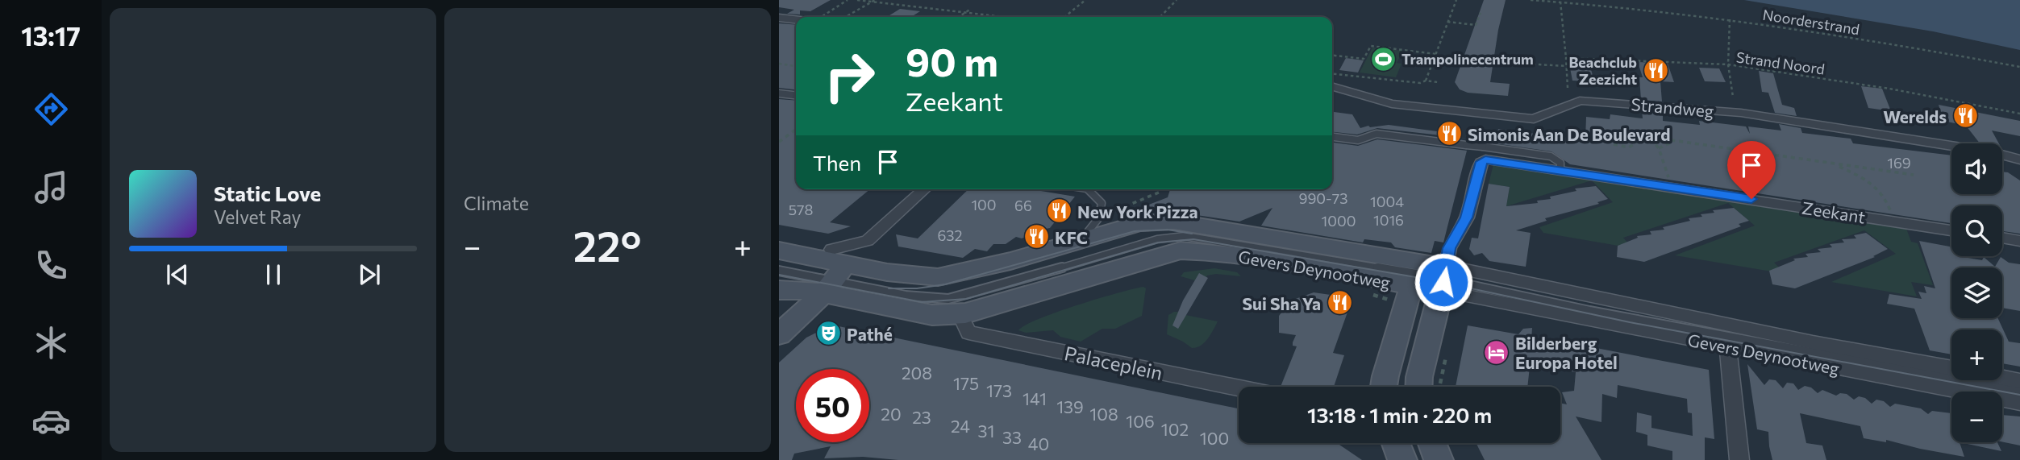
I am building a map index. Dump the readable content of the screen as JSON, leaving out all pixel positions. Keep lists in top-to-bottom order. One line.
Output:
{"streets":{"main road":["Gevers Deynootweg"],"street":["Strandweg","Zeekant","Palaceplein"],"path":["Noorderstrand","Strand Noord"]},"crossings":[["Zeekant","Gevers Deynootweg"],["Gevers Deynootweg","Palaceplein"]],"places":{"sports":["Trampolinecentrum"],"restaurant":["Beachclub Zeezicht","Werelds","Simonis Aan De Boulevard","New York Pizza","KFC","Sui Sha Ya"],"theatre":["Pathé"],"hotel":["Bilderberg Europa Hotel"]},"house_numbers":["169","990-73","1004","100","66","578","1016","1000","632","208","175","173","141","139","20","108","23","106","24","102","31","33","100","40"],"page":{"tabs":"13:17","tile":"Climate","turn":["90 m","Zeekant"],"then":"Then","map_buttons":["+","−"],"song":["Static Love","Velvet Ray"],"heat":["−","22°","+"],"limit":"50","trip":"13:18 · 1 min · 220 m"}}
